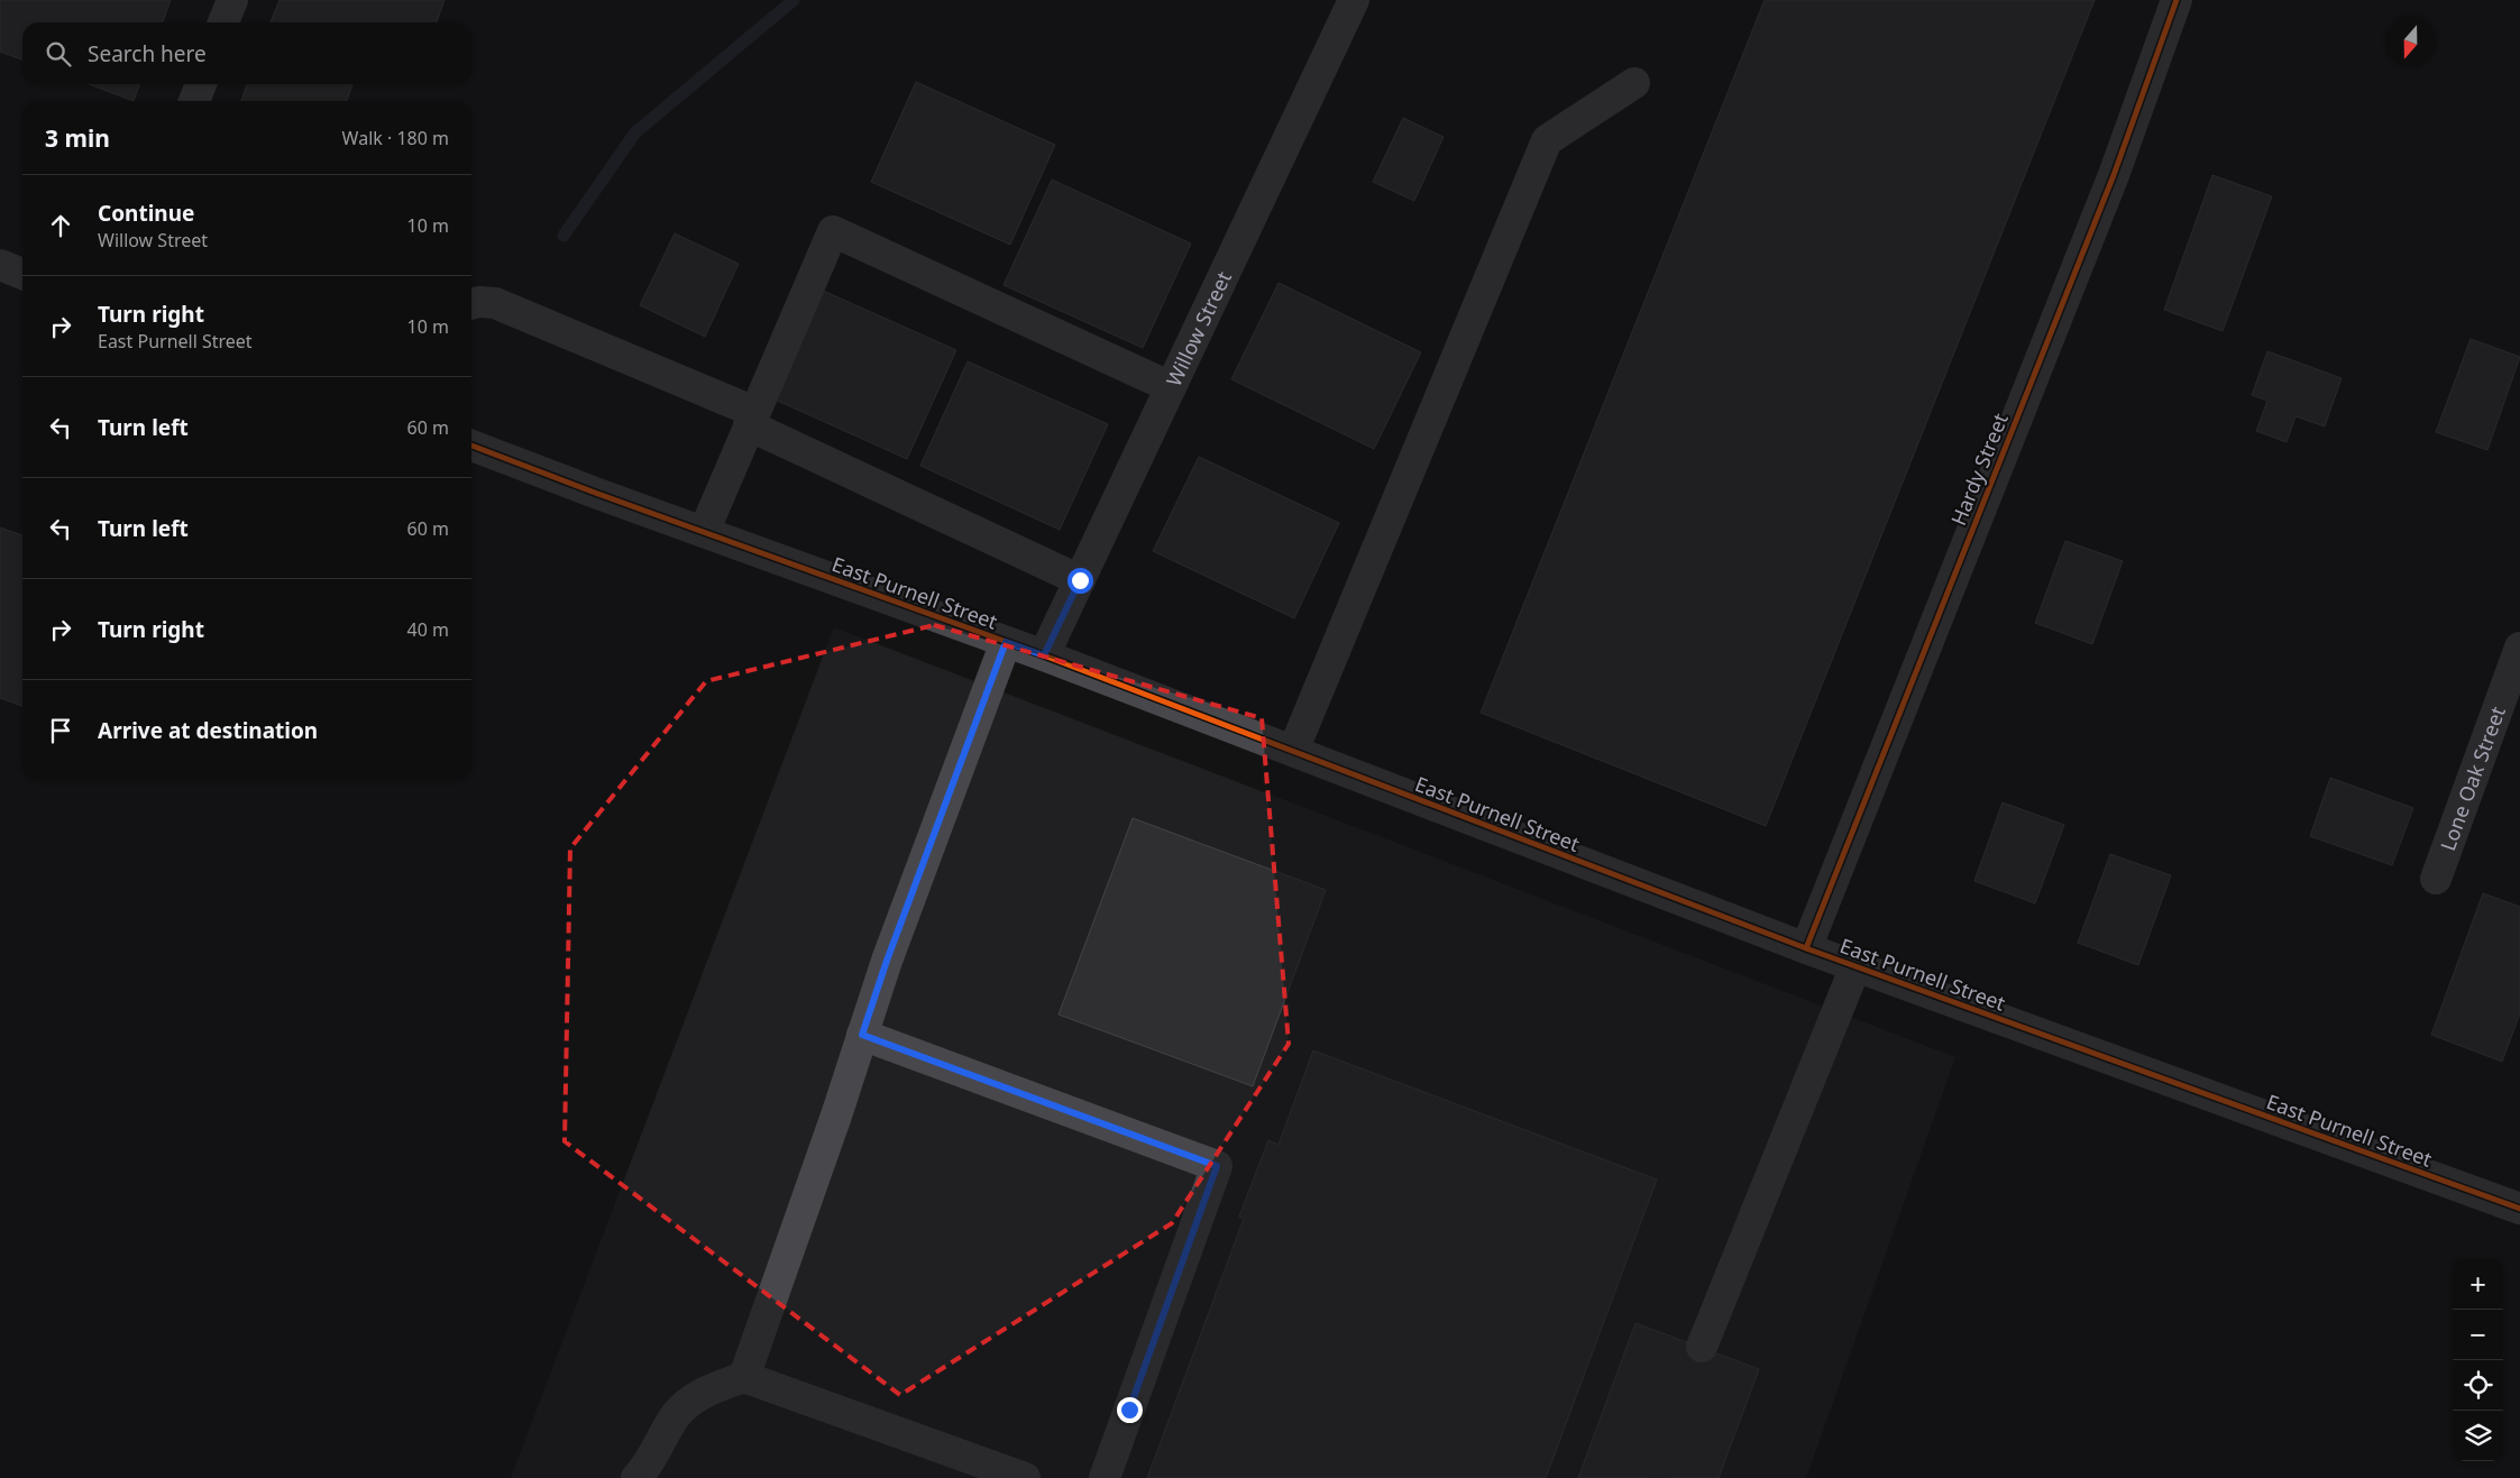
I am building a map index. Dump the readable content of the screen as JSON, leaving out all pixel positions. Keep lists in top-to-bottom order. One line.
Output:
{"streets":{"street":["Willow Street","Hardy Street","East Purnell Street","Lone Oak Street"]},"crossings":[["Willow Street","East Purnell Street"],["Hardy Street","East Purnell Street"]],"north":"bottom","page":{"search":"Search here","heading":["3 min","Walk · 180 m"],"list":[["Continue","Willow Street","10 m"],["Turn right","East Purnell Street","10 m"],["Turn left","60 m"],["Turn left","60 m"],["Turn right","40 m"],"Arrive at destination"],"map_buttons":["+","−"]}}
